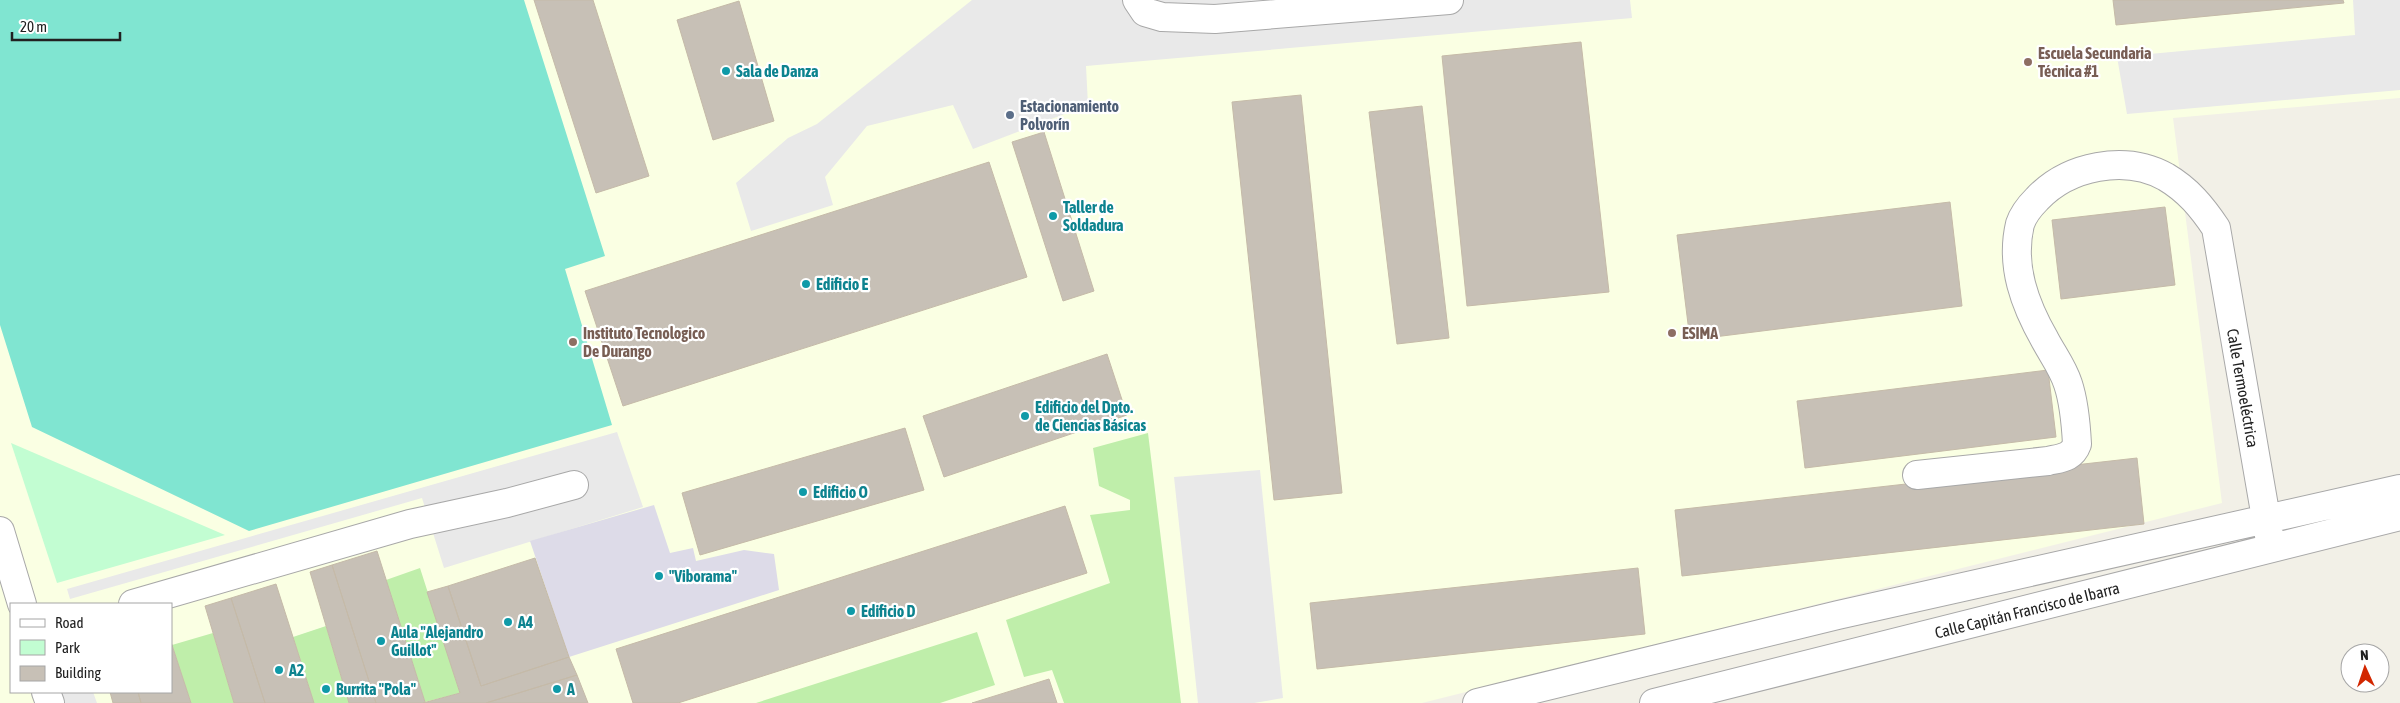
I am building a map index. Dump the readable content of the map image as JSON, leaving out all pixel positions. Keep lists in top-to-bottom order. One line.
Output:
{"streets":{"street":["Calle Termoeléctrica","Calle Capitán Francisco de Ibarra"]},"crossings":[["Calle Termoeléctrica","Calle Capitán Francisco de Ibarra"]],"places":["Escuela Secundaria Técnica #1","Sala de Danza","Estacionamiento Polvorín","Taller de Soldadura","Edificio E","ESIMA","Instituto Tecnologico De Durango","Edificio del Dpto. de Ciencias Básicas","Edificio O","\"Viborama\"","Edificio D","A4","Aula \"Alejandro Guillot\"","A2","Burrita \"Pola\"","A"],"legend":["Road","Park","Building"],"scale_bar":"20 m","north":"top"}
